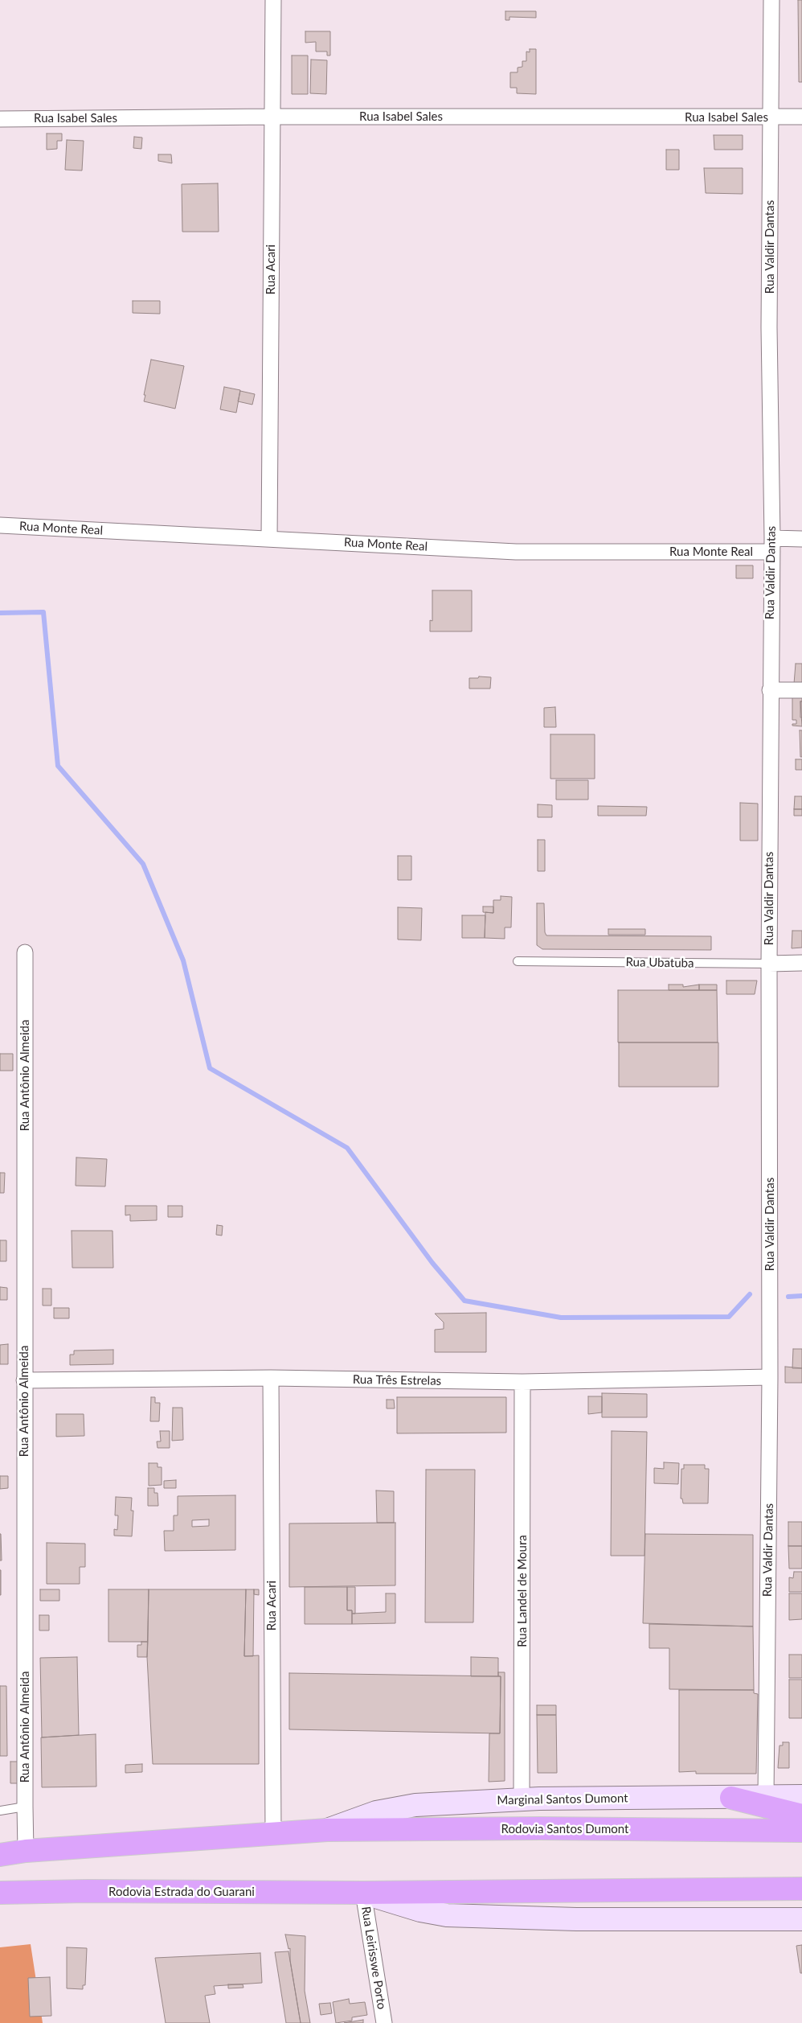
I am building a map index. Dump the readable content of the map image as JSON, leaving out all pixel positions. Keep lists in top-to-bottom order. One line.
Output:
{"streets":{"highway":["Rodovia Santos Dumont","Rodovia Estrada do Guarani"],"main road":["Marginal Santos Dumont"],"street":["Rua Isabel Sales","Rua Valdir Dantas","Rua Acari","Rua Monte Real","Rua Ubatuba","Rua Antônio Almeida","Rua Três Estrelas","Rua Landel de Moura","Rua Leirisswe Porto"]},"crossings":[["Rua Isabel Sales","Rua Valdir Dantas"],["Rua Isabel Sales","Rua Acari"],["Rua Valdir Dantas","Rua Monte Real"],["Rua Valdir Dantas","Rua Ubatuba"],["Rua Valdir Dantas","Rua Três Estrelas"],["Rua Valdir Dantas","Marginal Santos Dumont"],["Rua Acari","Rua Monte Real"],["Rua Acari","Rua Três Estrelas"],["Rua Antônio Almeida","Rua Três Estrelas"],["Rua Três Estrelas","Rua Landel de Moura"],["Rua Landel de Moura","Marginal Santos Dumont"],["Marginal Santos Dumont","Rodovia Santos Dumont"],["Rodovia Estrada do Guarani","Rua Leirisswe Porto"]]}
